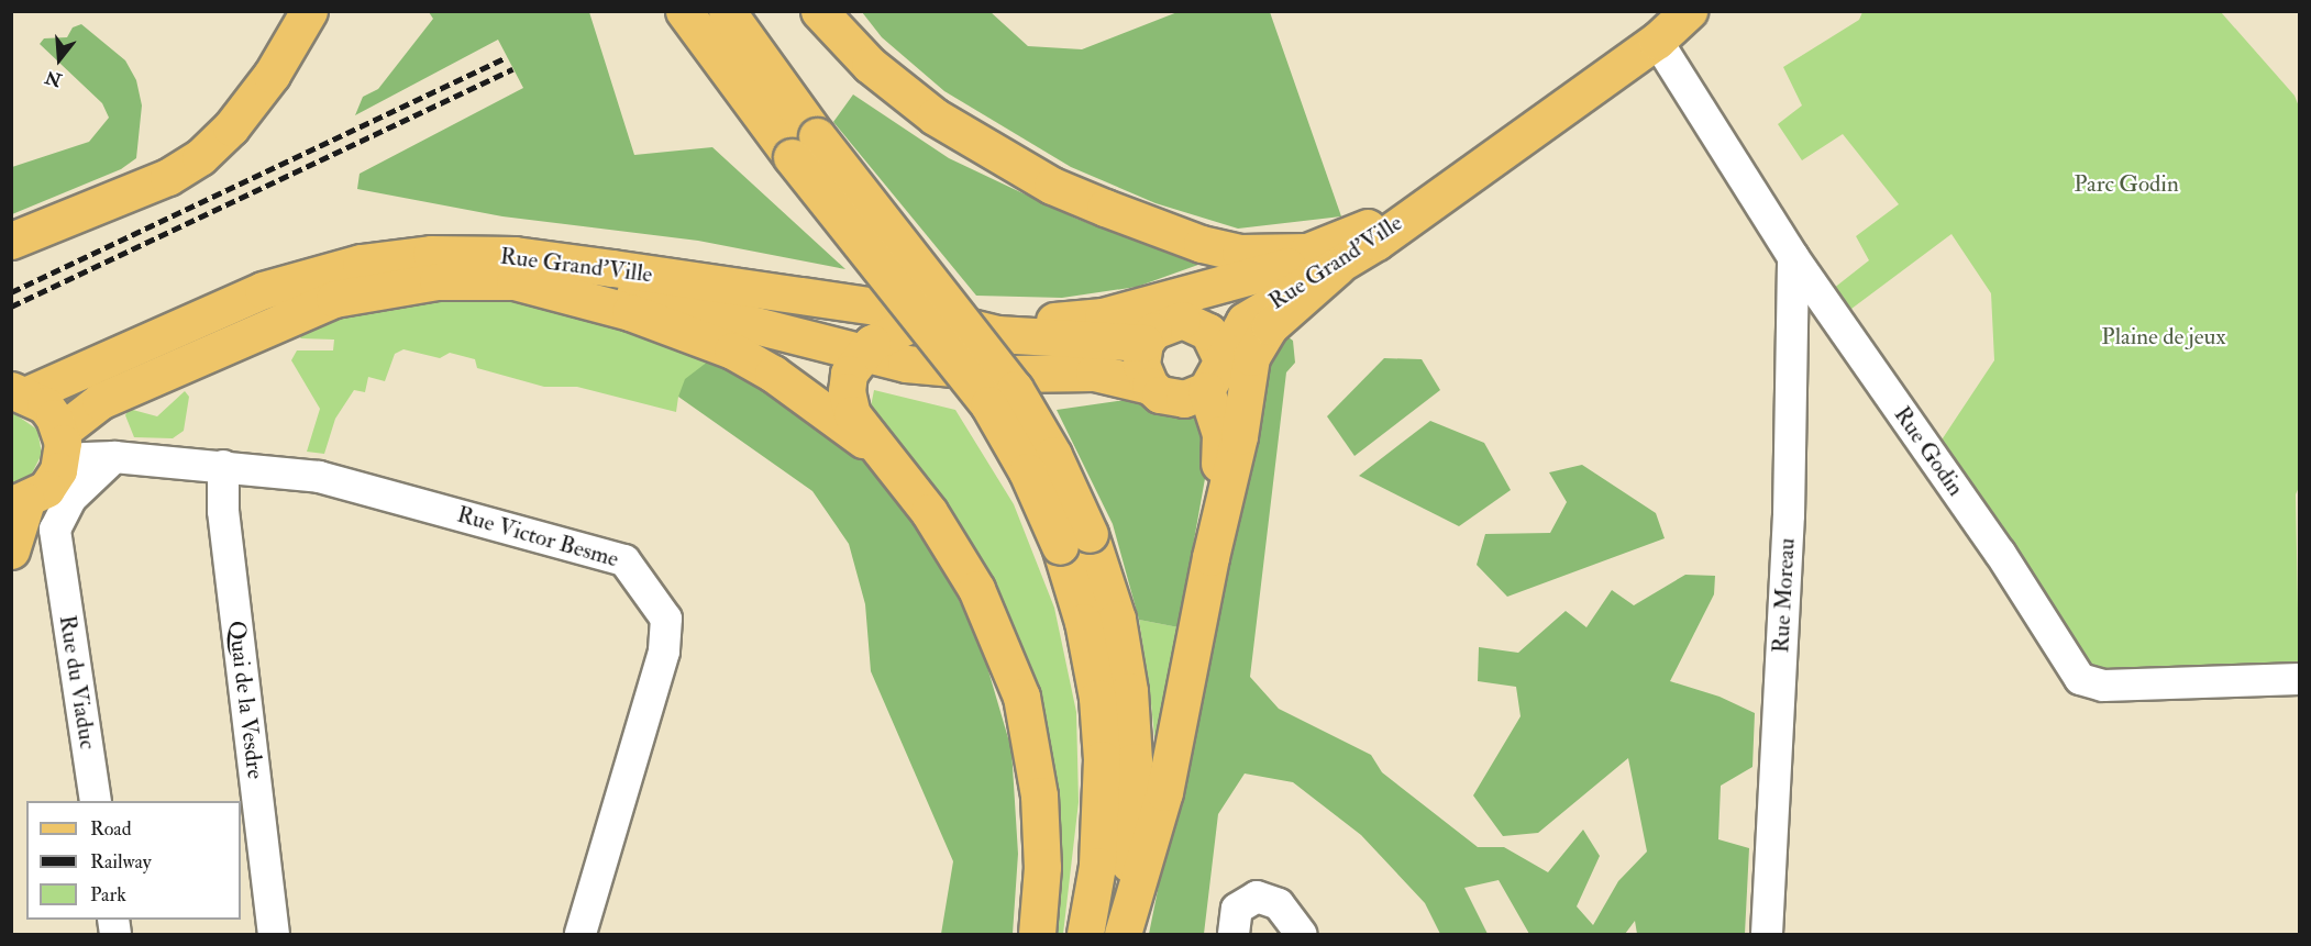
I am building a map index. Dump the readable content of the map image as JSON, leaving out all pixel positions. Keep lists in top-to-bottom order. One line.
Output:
{"streets":{"main road":["Rue Grand'Ville"],"street":["Rue Godin","Rue Victor Besme","Rue Moreau","Rue du Viaduc","Quai de la Vesdre"]},"crossings":[["Rue Grand'Ville","Rue Godin"],["Rue Godin","Rue Moreau"],["Rue Victor Besme","Rue du Viaduc"],["Rue Victor Besme","Quai de la Vesdre"]],"parks":["Parc Godin","Plaine de jeux"],"legend":["Road","Railway","Park"],"north":"bottom"}
